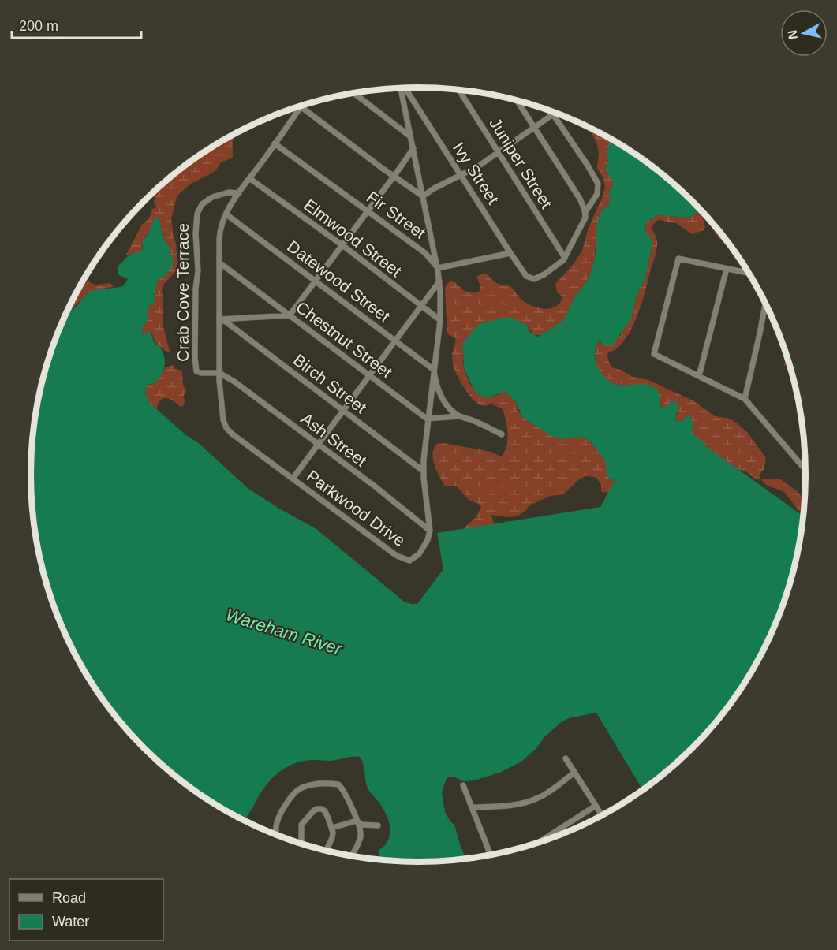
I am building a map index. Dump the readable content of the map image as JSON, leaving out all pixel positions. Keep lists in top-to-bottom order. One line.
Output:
{"streets":{"street":["Juniper Street","Ivy Street","Fir Street","Elmwood Street","Datewood Street","Crab Cove Terrace","Chestnut Street","Birch Street","Ash Street","Parkwood Drive"]},"crossings":[["Juniper Street","Ivy Street"],["Fir Street","Parkwood Drive"],["Elmwood Street","Parkwood Drive"],["Datewood Street","Parkwood Drive"],["Crab Cove Terrace","Ash Street"],["Crab Cove Terrace","Parkwood Drive"],["Chestnut Street","Parkwood Drive"],["Birch Street","Parkwood Drive"],["Ash Street","Parkwood Drive"]],"water":["Wareham River"],"legend":["Road","Water"],"scale_bar":"200 m","north":"left"}
